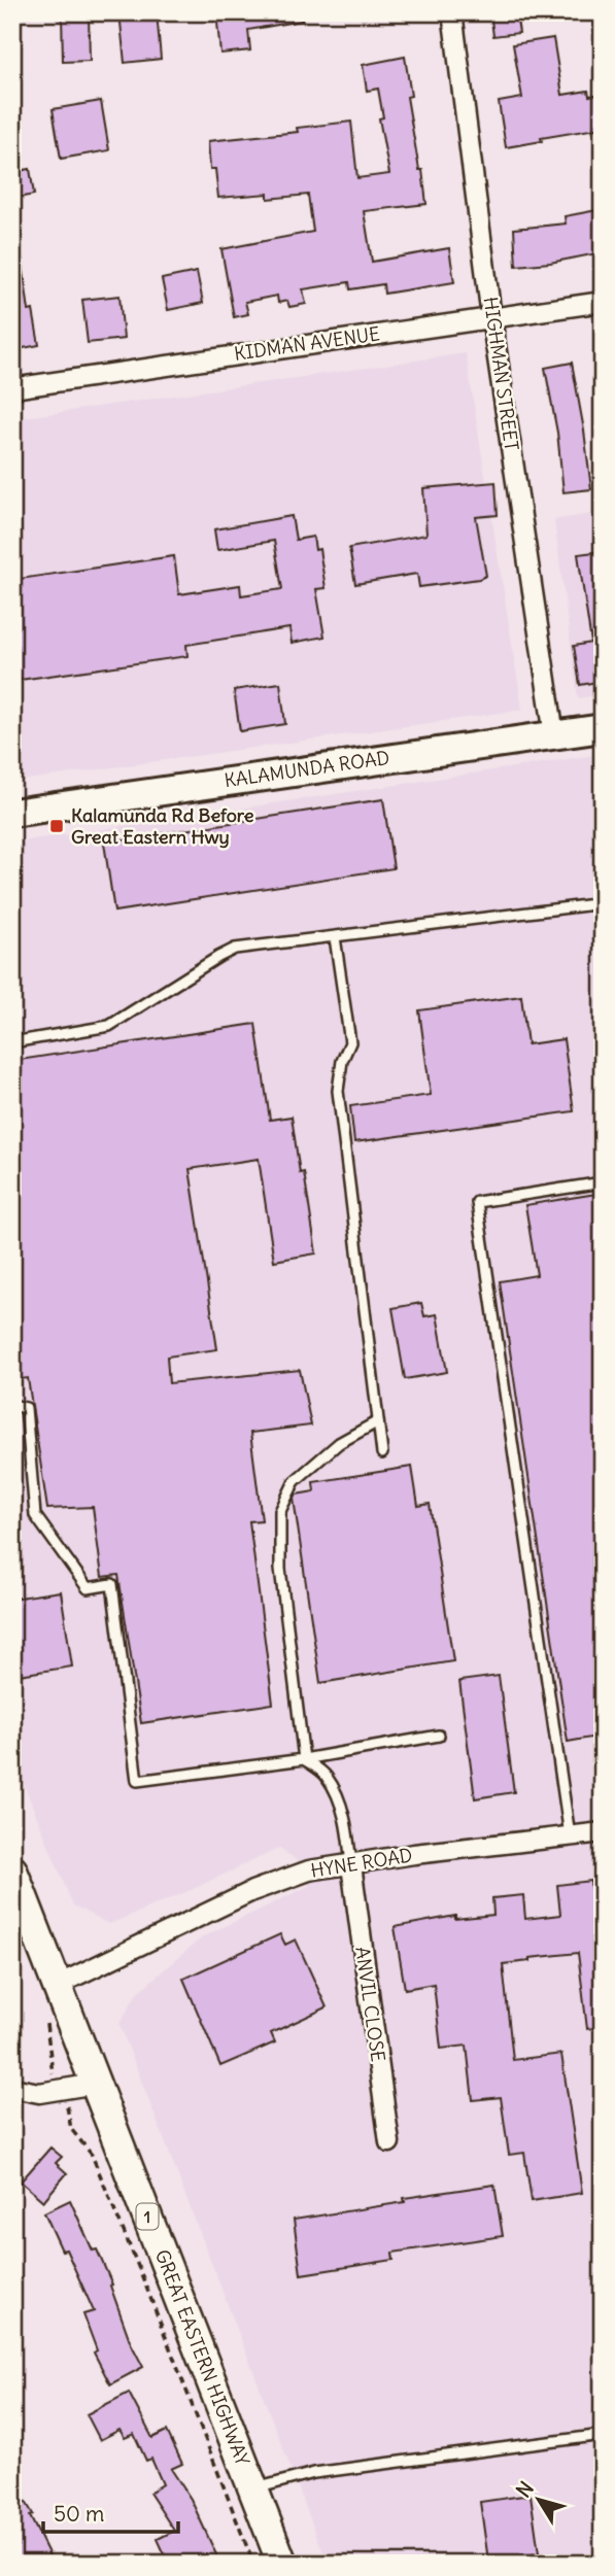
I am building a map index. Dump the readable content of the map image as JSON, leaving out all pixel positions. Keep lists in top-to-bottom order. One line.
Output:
{"streets":{"highway":["1","GREAT EASTERN HIGHWAY"],"main road":["KALAMUNDA ROAD"],"street":["KIDMAN AVENUE","HIGHMAN STREET","HYNE ROAD","ANVIL CLOSE"]},"crossings":[["KIDMAN AVENUE","HIGHMAN STREET"],["HIGHMAN STREET","KALAMUNDA ROAD"],["HYNE ROAD","ANVIL CLOSE"],["HYNE ROAD","GREAT EASTERN HIGHWAY"]],"places":{"transit":["Kalamunda Rd Before Great Eastern Hwy"]},"scale_bar":"50 m","north":"top left"}
